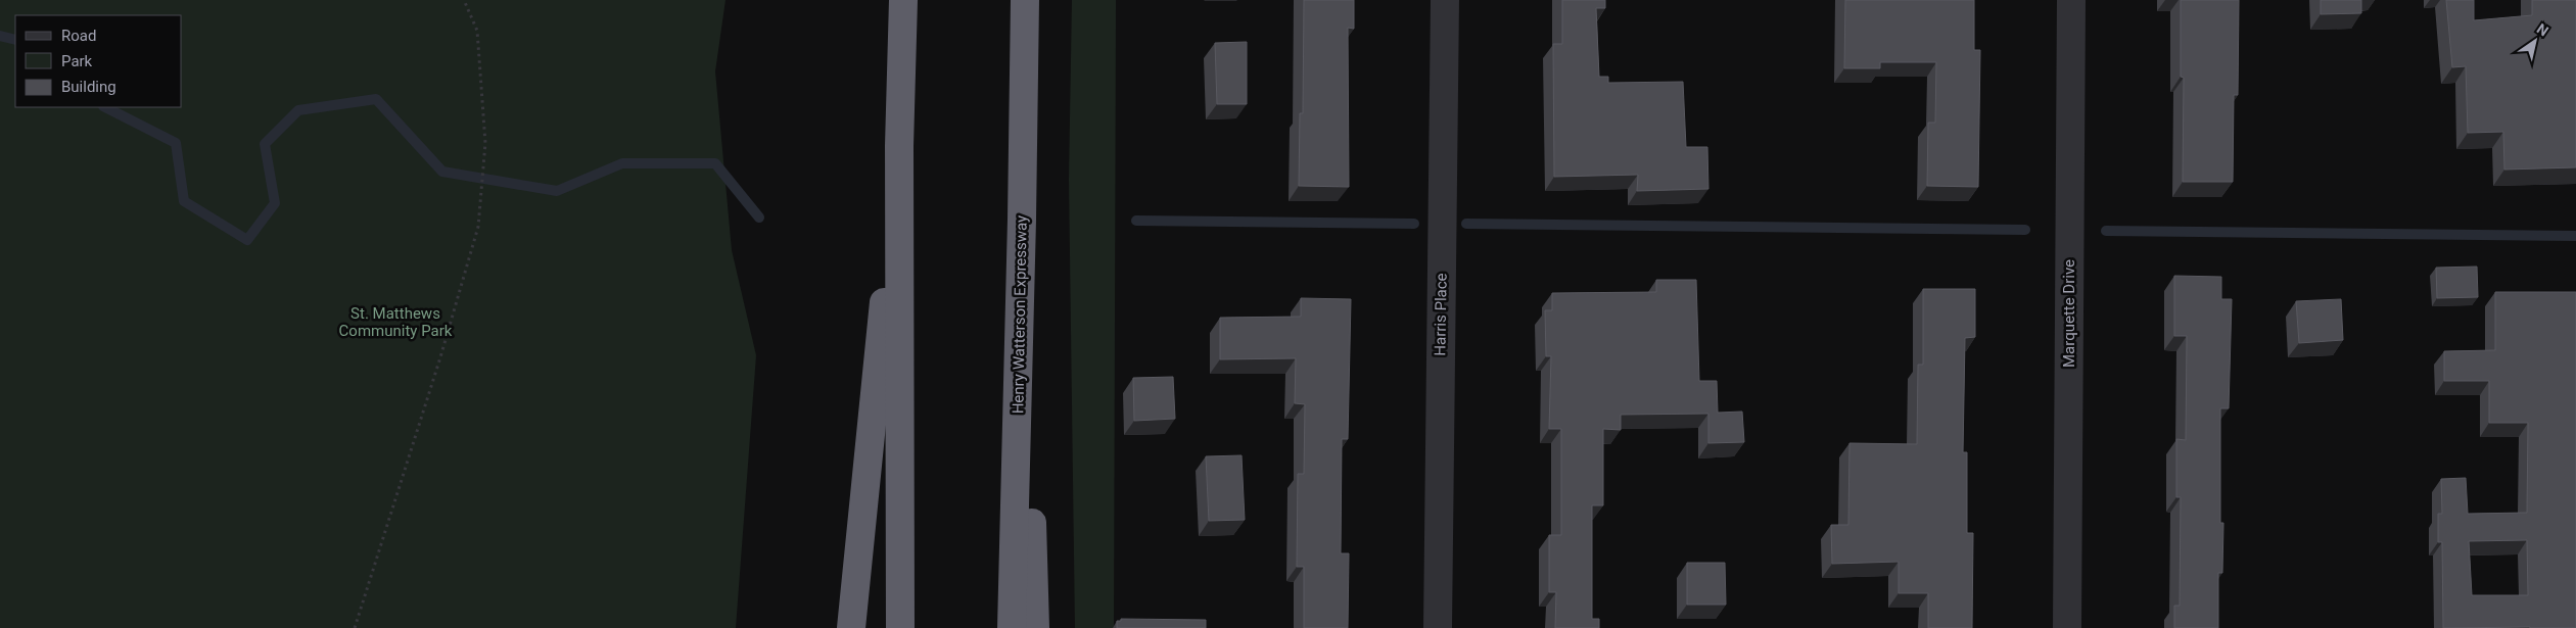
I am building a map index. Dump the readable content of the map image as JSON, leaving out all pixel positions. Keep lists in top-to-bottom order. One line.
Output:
{"streets":{"highway":["Henry Watterson Expressway"],"street":["Marquette Drive","Harris Place"]},"parks":["St. Matthews Community Park"],"legend":["Road","Park","Building"],"north":"top right"}
